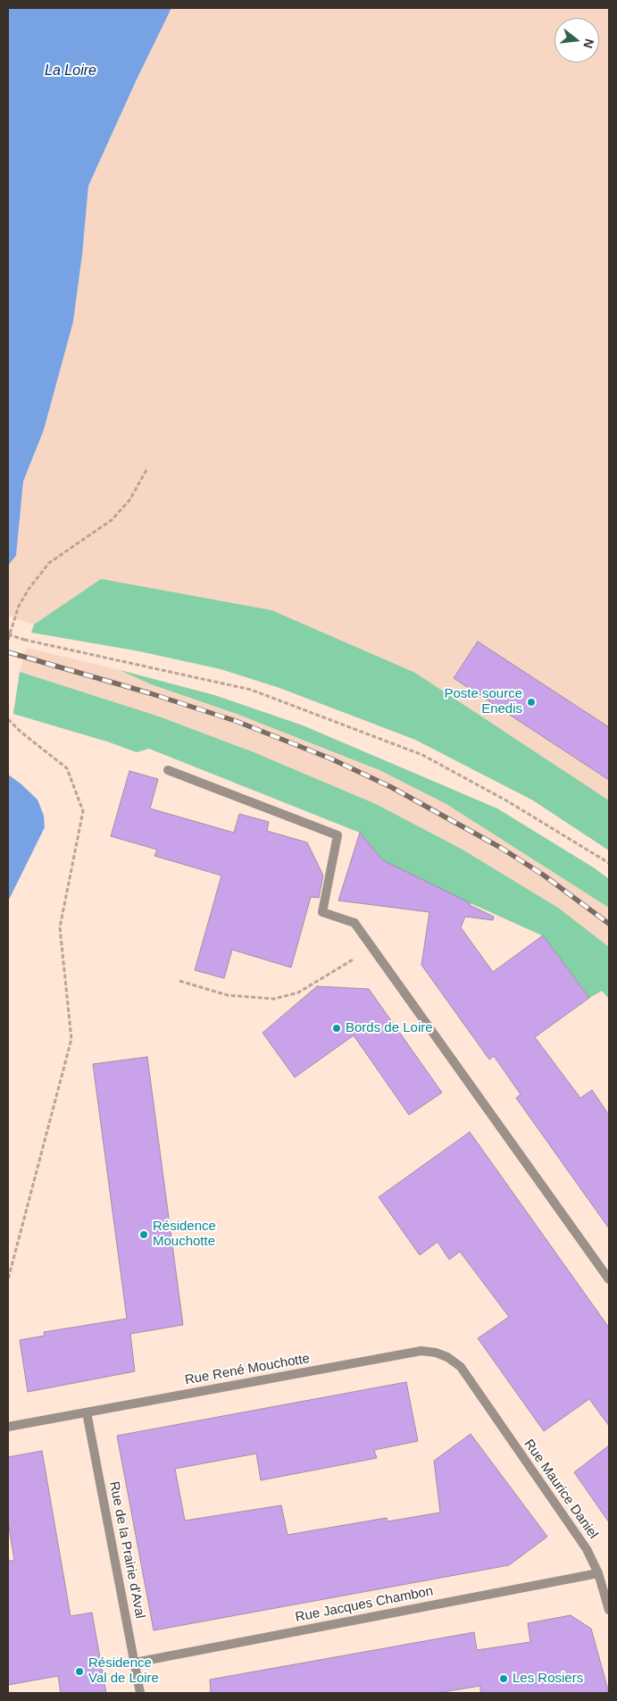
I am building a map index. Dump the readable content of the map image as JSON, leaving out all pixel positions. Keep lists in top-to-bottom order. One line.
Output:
{"streets":{"street":["Rue René Mouchotte","Rue Maurice Daniel","Rue de la Prairie d'Aval","Rue Jacques Chambon"]},"crossings":[["Rue René Mouchotte","Rue Maurice Daniel"],["Rue René Mouchotte","Rue de la Prairie d'Aval"],["Rue Maurice Daniel","Rue Jacques Chambon"],["Rue de la Prairie d'Aval","Rue Jacques Chambon"]],"water":["La Loire"],"places":["Poste source Enedis","Bords de Loire","Résidence Mouchotte","Résidence Val de Loire","Les Rosiers"],"north":"right"}
